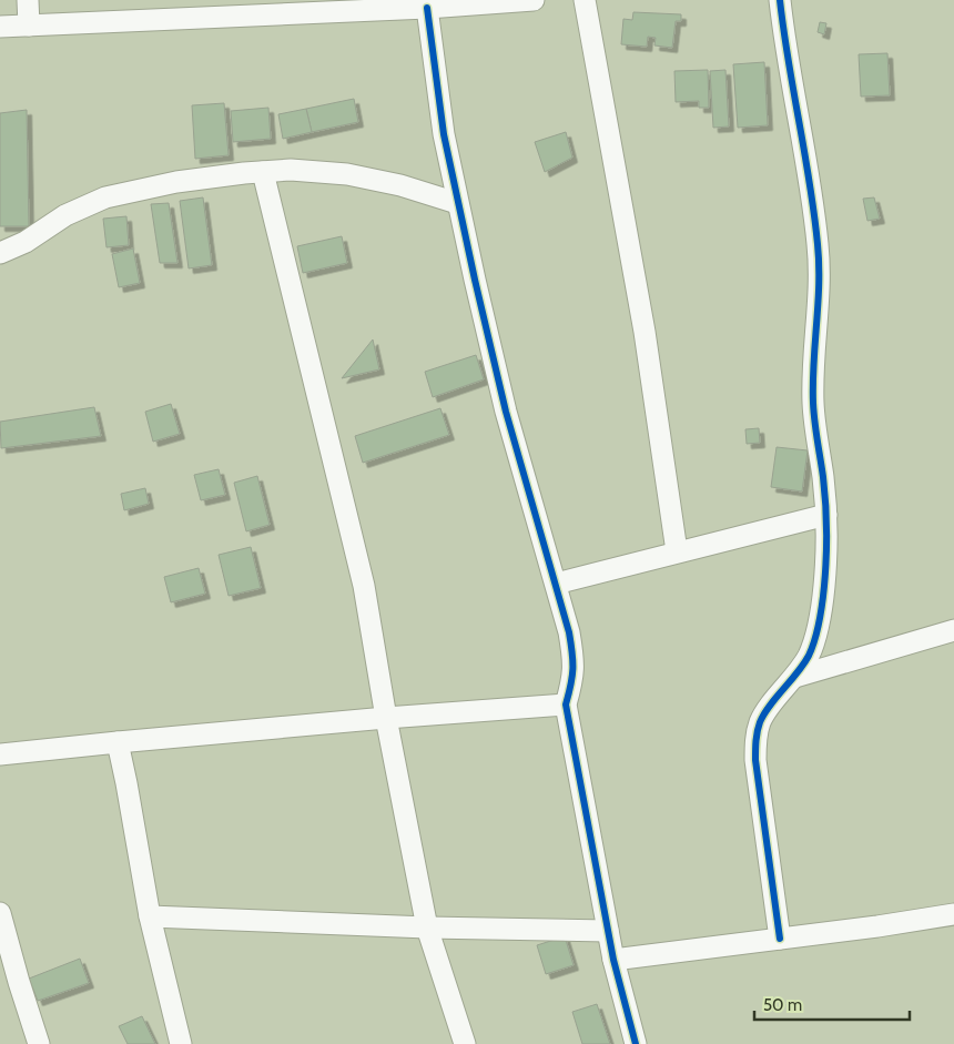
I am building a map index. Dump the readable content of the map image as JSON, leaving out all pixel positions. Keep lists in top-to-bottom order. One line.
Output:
{"scale_bar":"50 m"}
